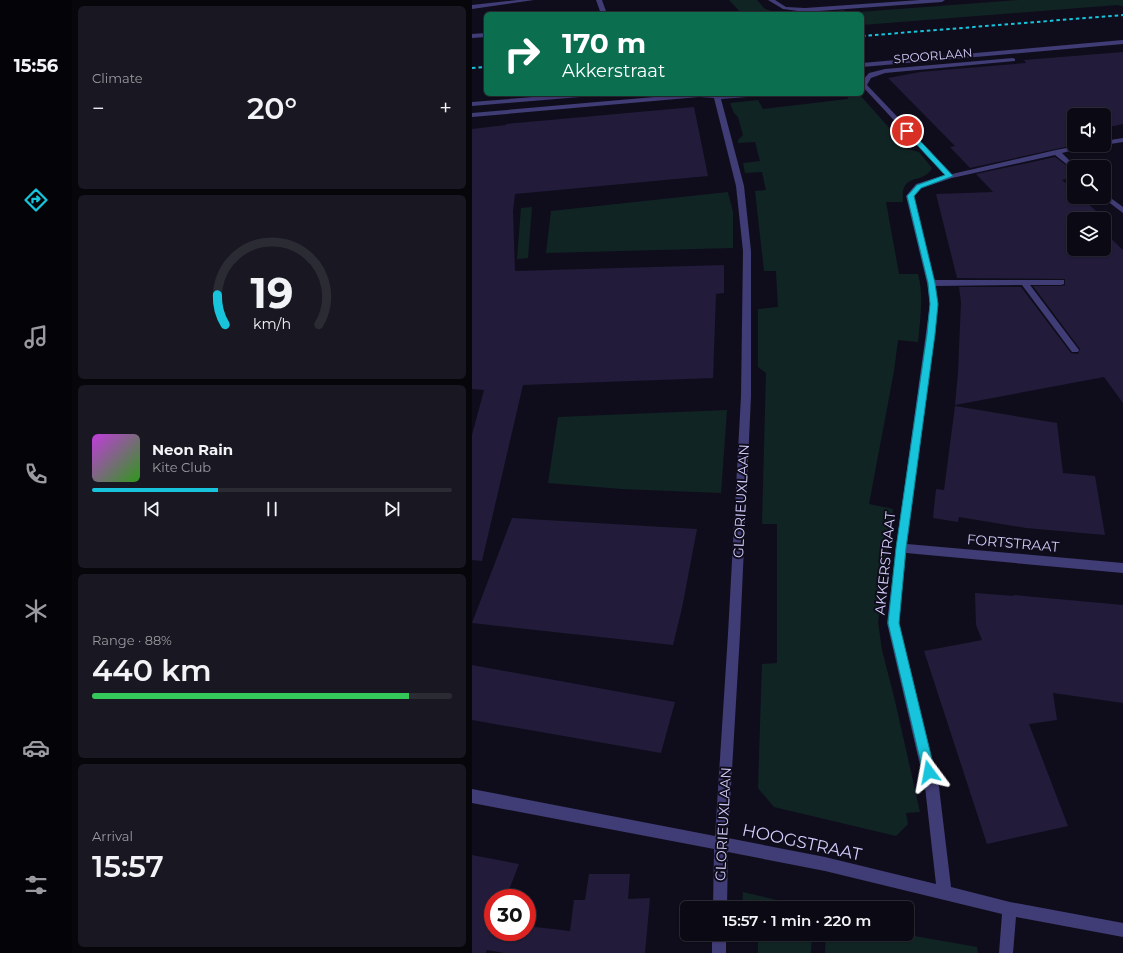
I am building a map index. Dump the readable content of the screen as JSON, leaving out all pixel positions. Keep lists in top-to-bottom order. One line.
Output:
{"streets":{"street":["SPOORLAAN","GLORIEUXLAAN","FORTSTRAAT","AKKERSTRAAT","HOOGSTRAAT"]},"crossings":[["GLORIEUXLAAN","HOOGSTRAAT"],["FORTSTRAAT","AKKERSTRAAT"],["AKKERSTRAAT","HOOGSTRAAT"]],"page":{"tabs":"15:56","tile":["Climate",["Range · 88%","440 km"],["Arrival","15:57"]],"turn":["170 m","Akkerstraat"],"heat":["−","20°","+"],"song":["Neon Rain","Kite Club"],"limit":"30","trip":"15:57 · 1 min · 220 m","gauge":["19","km/h"]}}
